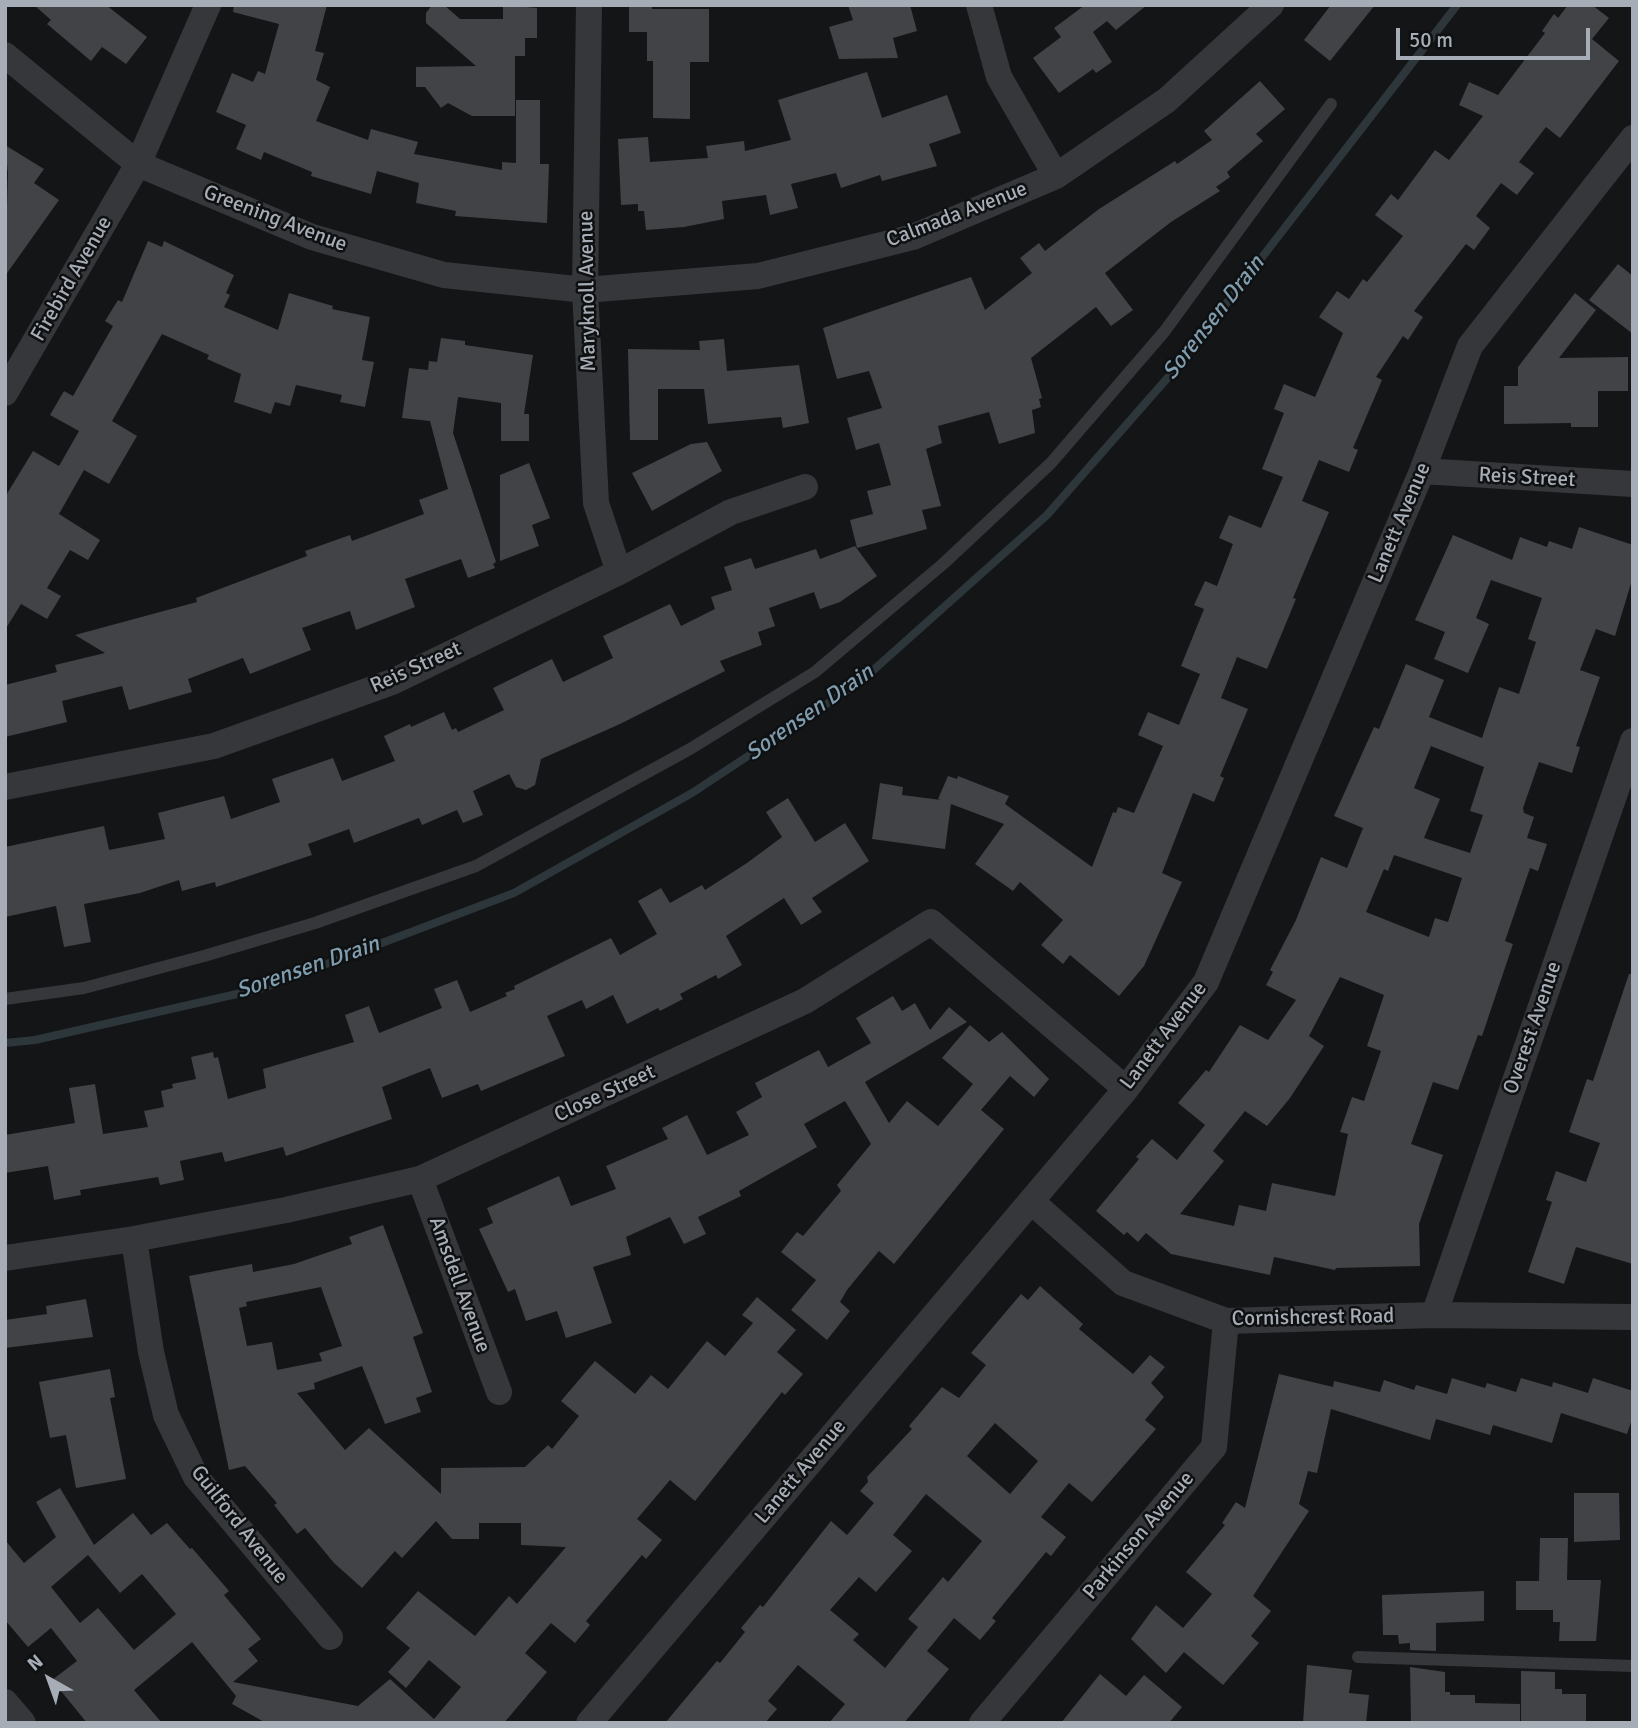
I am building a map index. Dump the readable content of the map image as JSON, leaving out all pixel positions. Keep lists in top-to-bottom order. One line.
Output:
{"streets":{"street":["Calmada Avenue","Greening Avenue","Firebird Avenue","Maryknoll Avenue","Reis Street","Lanett Avenue","Overest Avenue","Close Street","Amsdell Avenue","Cornishcrest Road","Guilford Avenue","Parkinson Avenue"]},"crossings":[["Calmada Avenue","Greening Avenue"],["Calmada Avenue","Maryknoll Avenue"],["Greening Avenue","Firebird Avenue"],["Greening Avenue","Maryknoll Avenue"],["Maryknoll Avenue","Reis Street"],["Reis Street","Lanett Avenue"],["Lanett Avenue","Close Street"],["Lanett Avenue","Cornishcrest Road"],["Overest Avenue","Cornishcrest Road"],["Close Street","Amsdell Avenue"],["Close Street","Guilford Avenue"],["Cornishcrest Road","Parkinson Avenue"]],"water":["Sorensen Drain"],"scale_bar":"50 m","north":"top left"}
